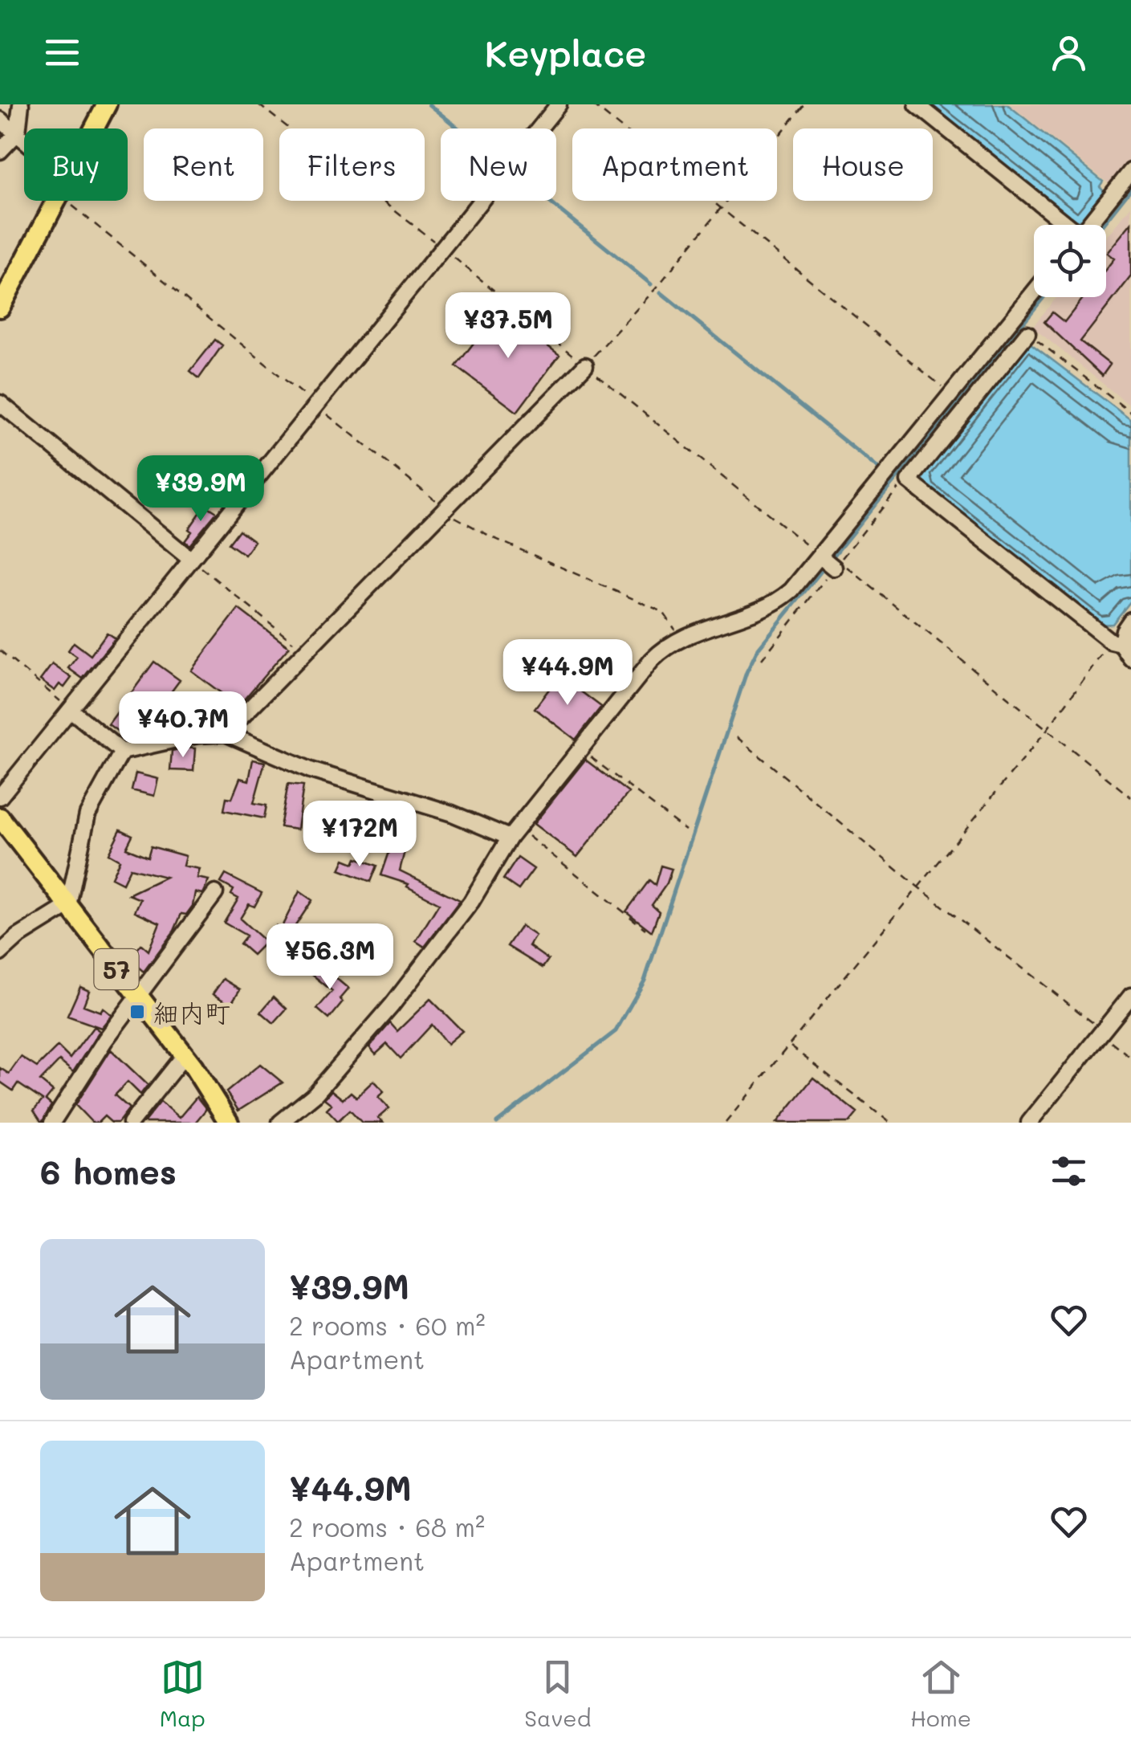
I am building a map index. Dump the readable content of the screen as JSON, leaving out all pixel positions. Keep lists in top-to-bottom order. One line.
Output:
{"streets":{"main road":["57"]},"places":{"transit":["細内町"]},"page":{"header":"Keyplace","chip":["Buy","Rent","Filters","New","Apartment","House"],"price":["¥37.5M","¥39.9M","¥44.9M","¥40.7M","¥172M","¥56.3M"],"heading":"6 homes","list":[{"name":"¥39.9M","note":"2 rooms · 60 m² · Apartment"},{"name":"¥44.9M","note":"2 rooms · 68 m² · Apartment"}],"tabs":["Map","Saved","Home"]}}
